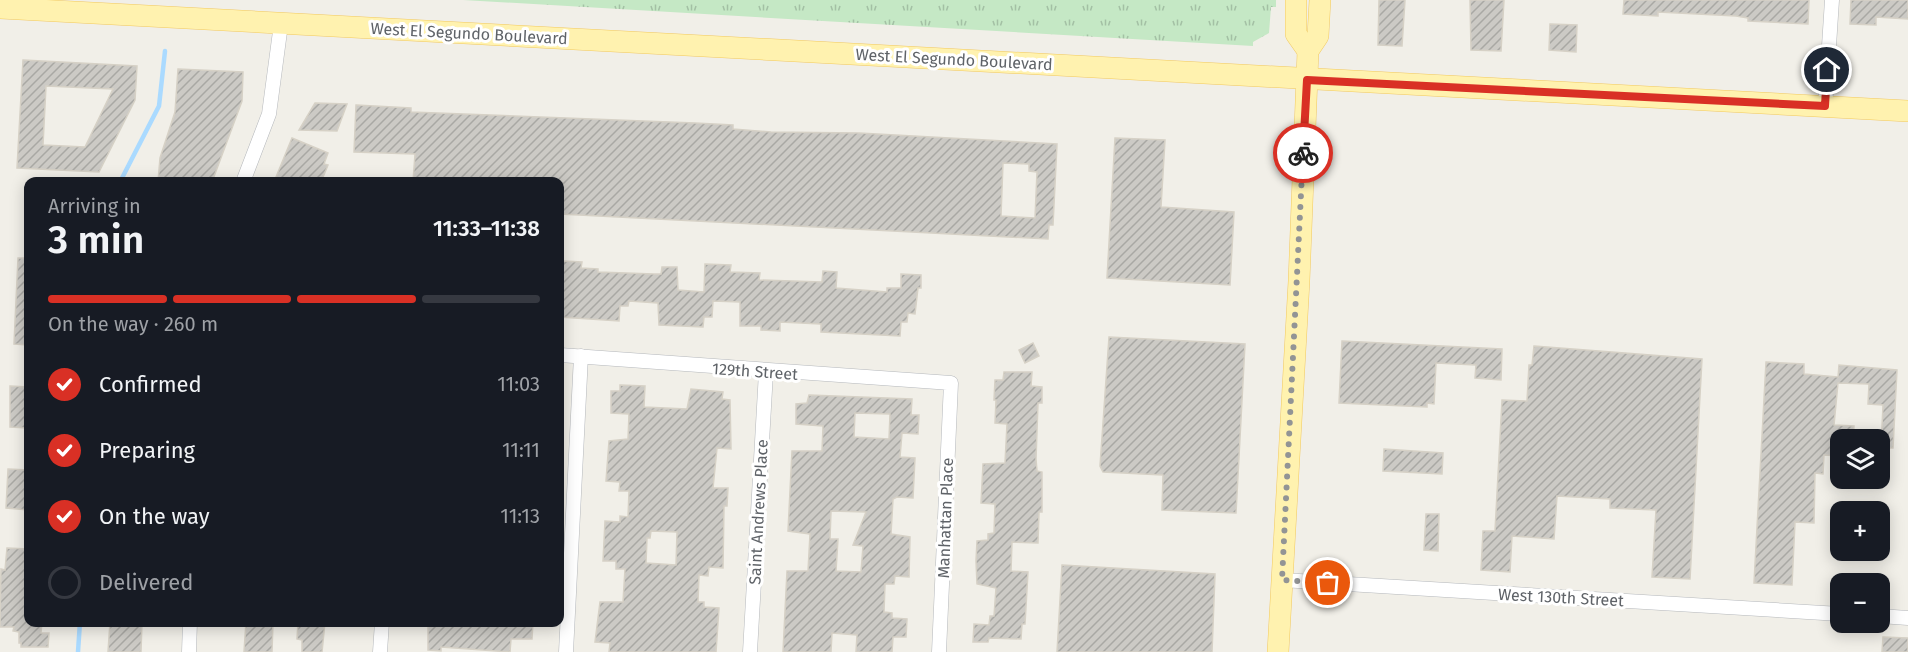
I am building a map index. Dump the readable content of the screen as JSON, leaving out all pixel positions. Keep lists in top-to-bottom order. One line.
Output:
{"streets":{"main road":["West El Segundo Boulevard"],"street":["129th Street","Saint Andrews Place","Manhattan Place","West 130th Street"]},"crossings":[["129th Street","Saint Andrews Place"],["129th Street","Manhattan Place"]],"page":{"heading":["3 min","Arriving in","11:33–11:38"],"bar":"On the way · 260 m","list":[["Confirmed","11:03"],["Preparing","11:11"],["On the way","11:13"],"Delivered"],"map_buttons":["+","−"]}}
